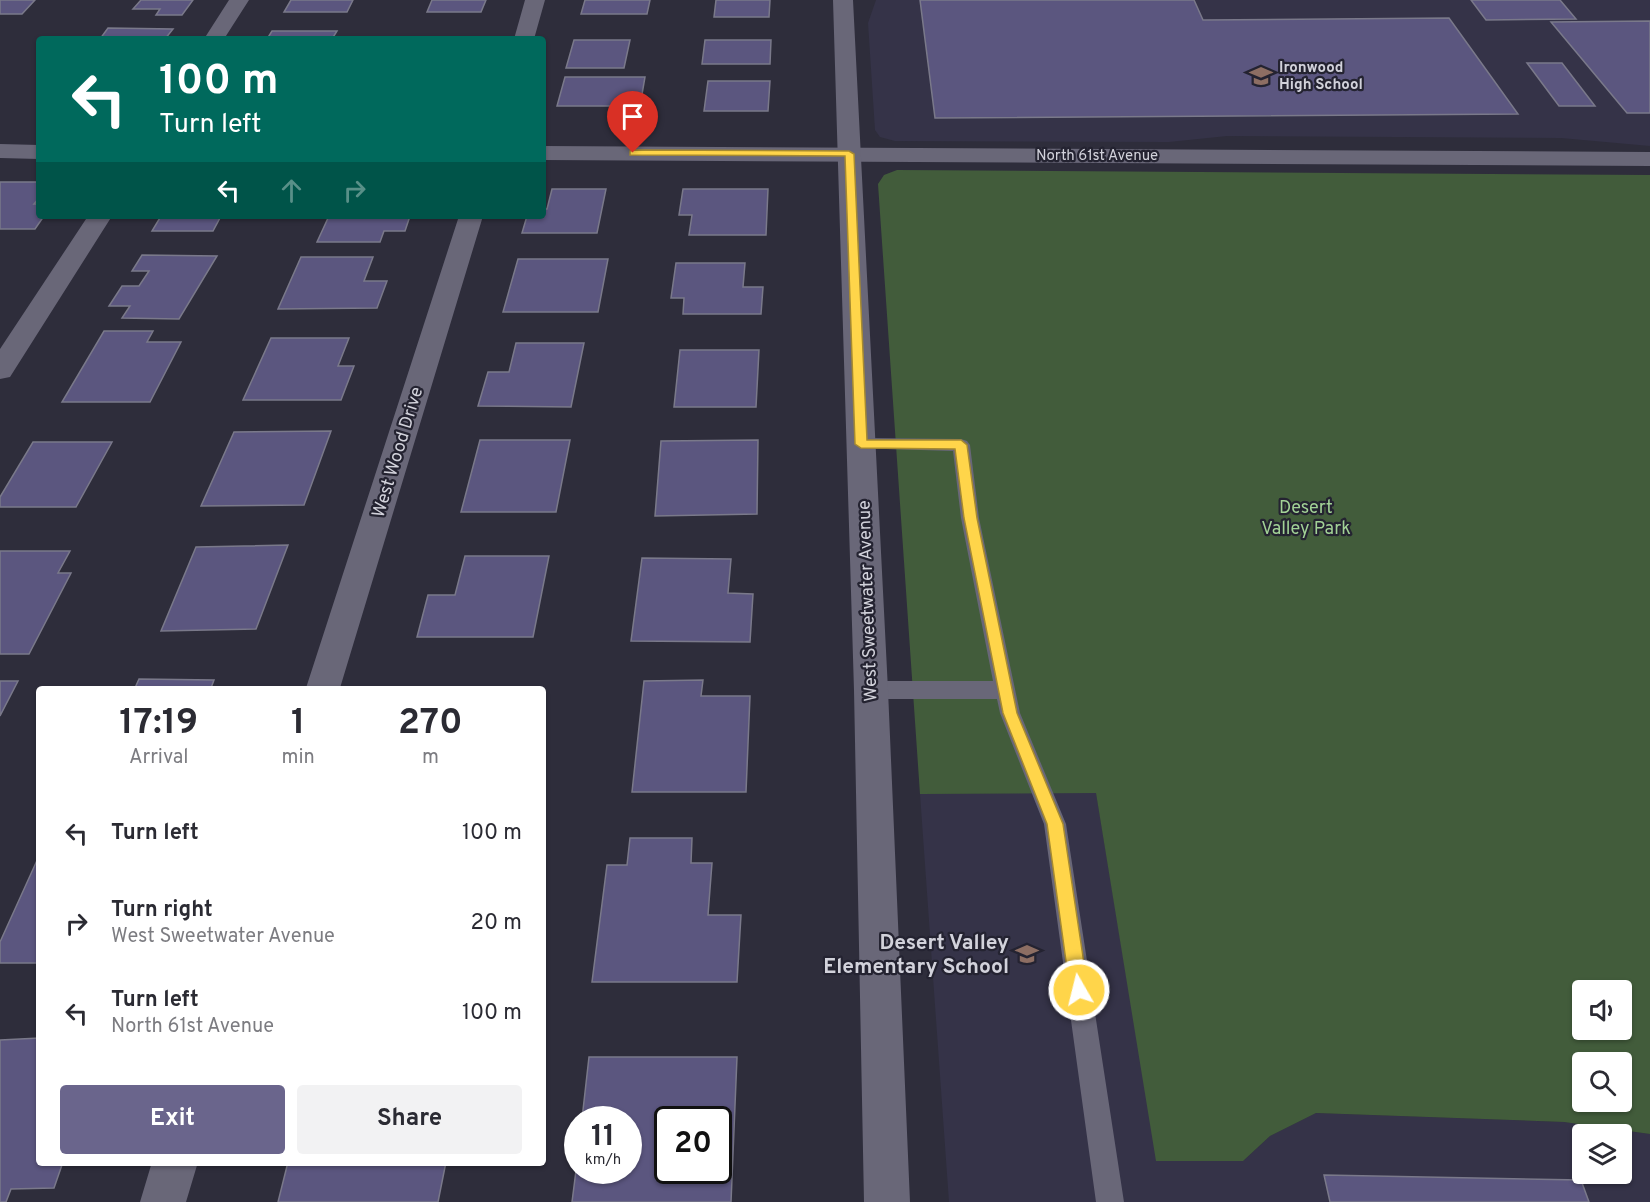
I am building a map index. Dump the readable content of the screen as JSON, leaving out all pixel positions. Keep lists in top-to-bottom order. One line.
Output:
{"streets":{"street":["North 61st Avenue","West Wood Drive","West Sweetwater Avenue"]},"crossings":[["North 61st Avenue","West Sweetwater Avenue"]],"parks":["Desert Valley Park"],"places":{"school or university":["Ironwood High School","Desert Valley Elementary School"]},"page":{"turn":["100 m","Turn left"],"eta":["17:19","Arrival","1","min","270","m"],"list":[{"name":"Turn left","value":"100 m"},{"name":"Turn right","note":"West Sweetwater Avenue","value":"20 m"},{"name":"Turn left","note":"North 61st Avenue","value":"100 m"}],"buttons":["Exit","Share"],"speed":"11 km/h","limit":"20"}}
